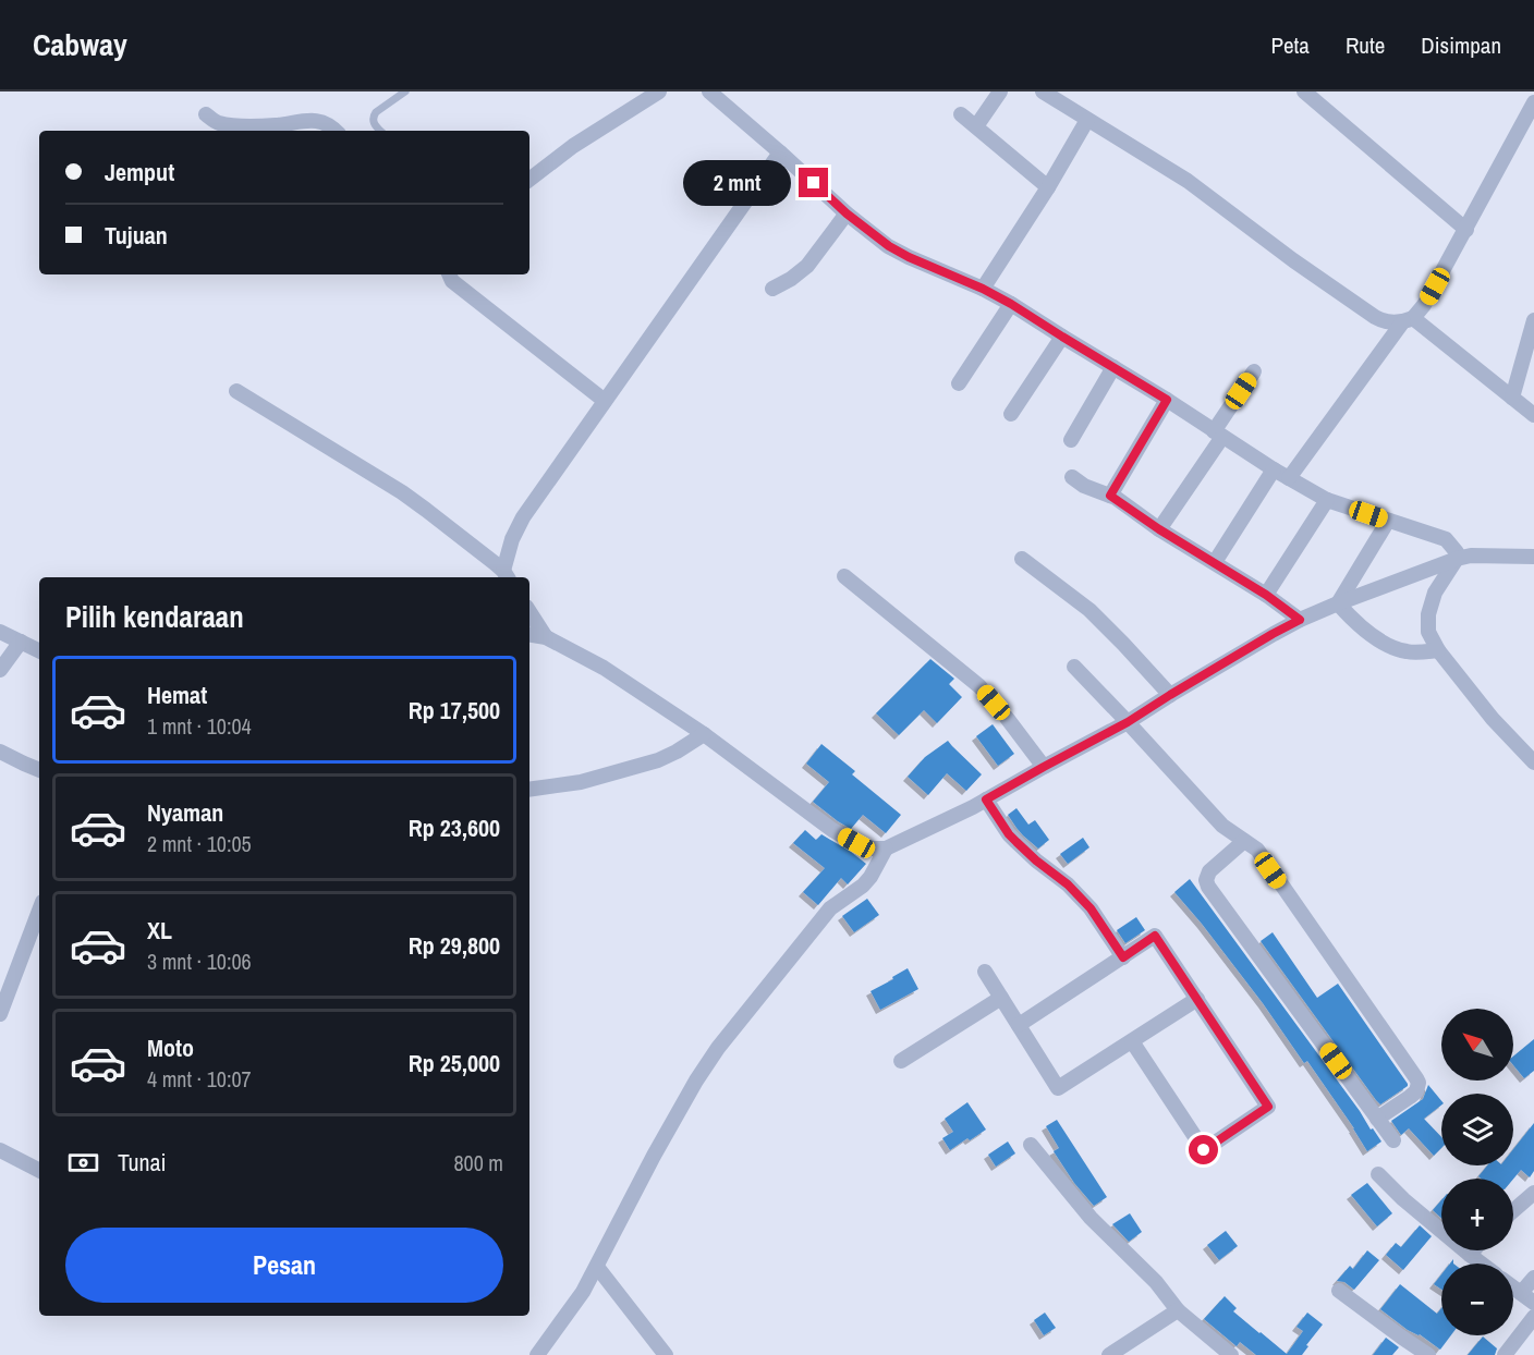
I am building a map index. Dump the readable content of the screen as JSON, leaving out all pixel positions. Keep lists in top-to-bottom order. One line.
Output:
{"north":"top left","page":{"header":"Cabway","nav":["Peta","Rute","Disimpan"],"banner":["Jemput","Tujuan"],"bubble":"2 mnt","heading":"Pilih kendaraan","list":[{"name":"Hemat","note":"1 mnt · 10:04","value":"Rp 17,500"},{"name":"Nyaman","note":"2 mnt · 10:05","value":"Rp 23,600"},{"name":"XL","note":"3 mnt · 10:06","value":"Rp 29,800"},{"name":"Moto","note":"4 mnt · 10:07","value":"Rp 25,000"}],"map_buttons":["+","−"],"pay":["Tunai","800 m"],"buttons":"Pesan"}}
